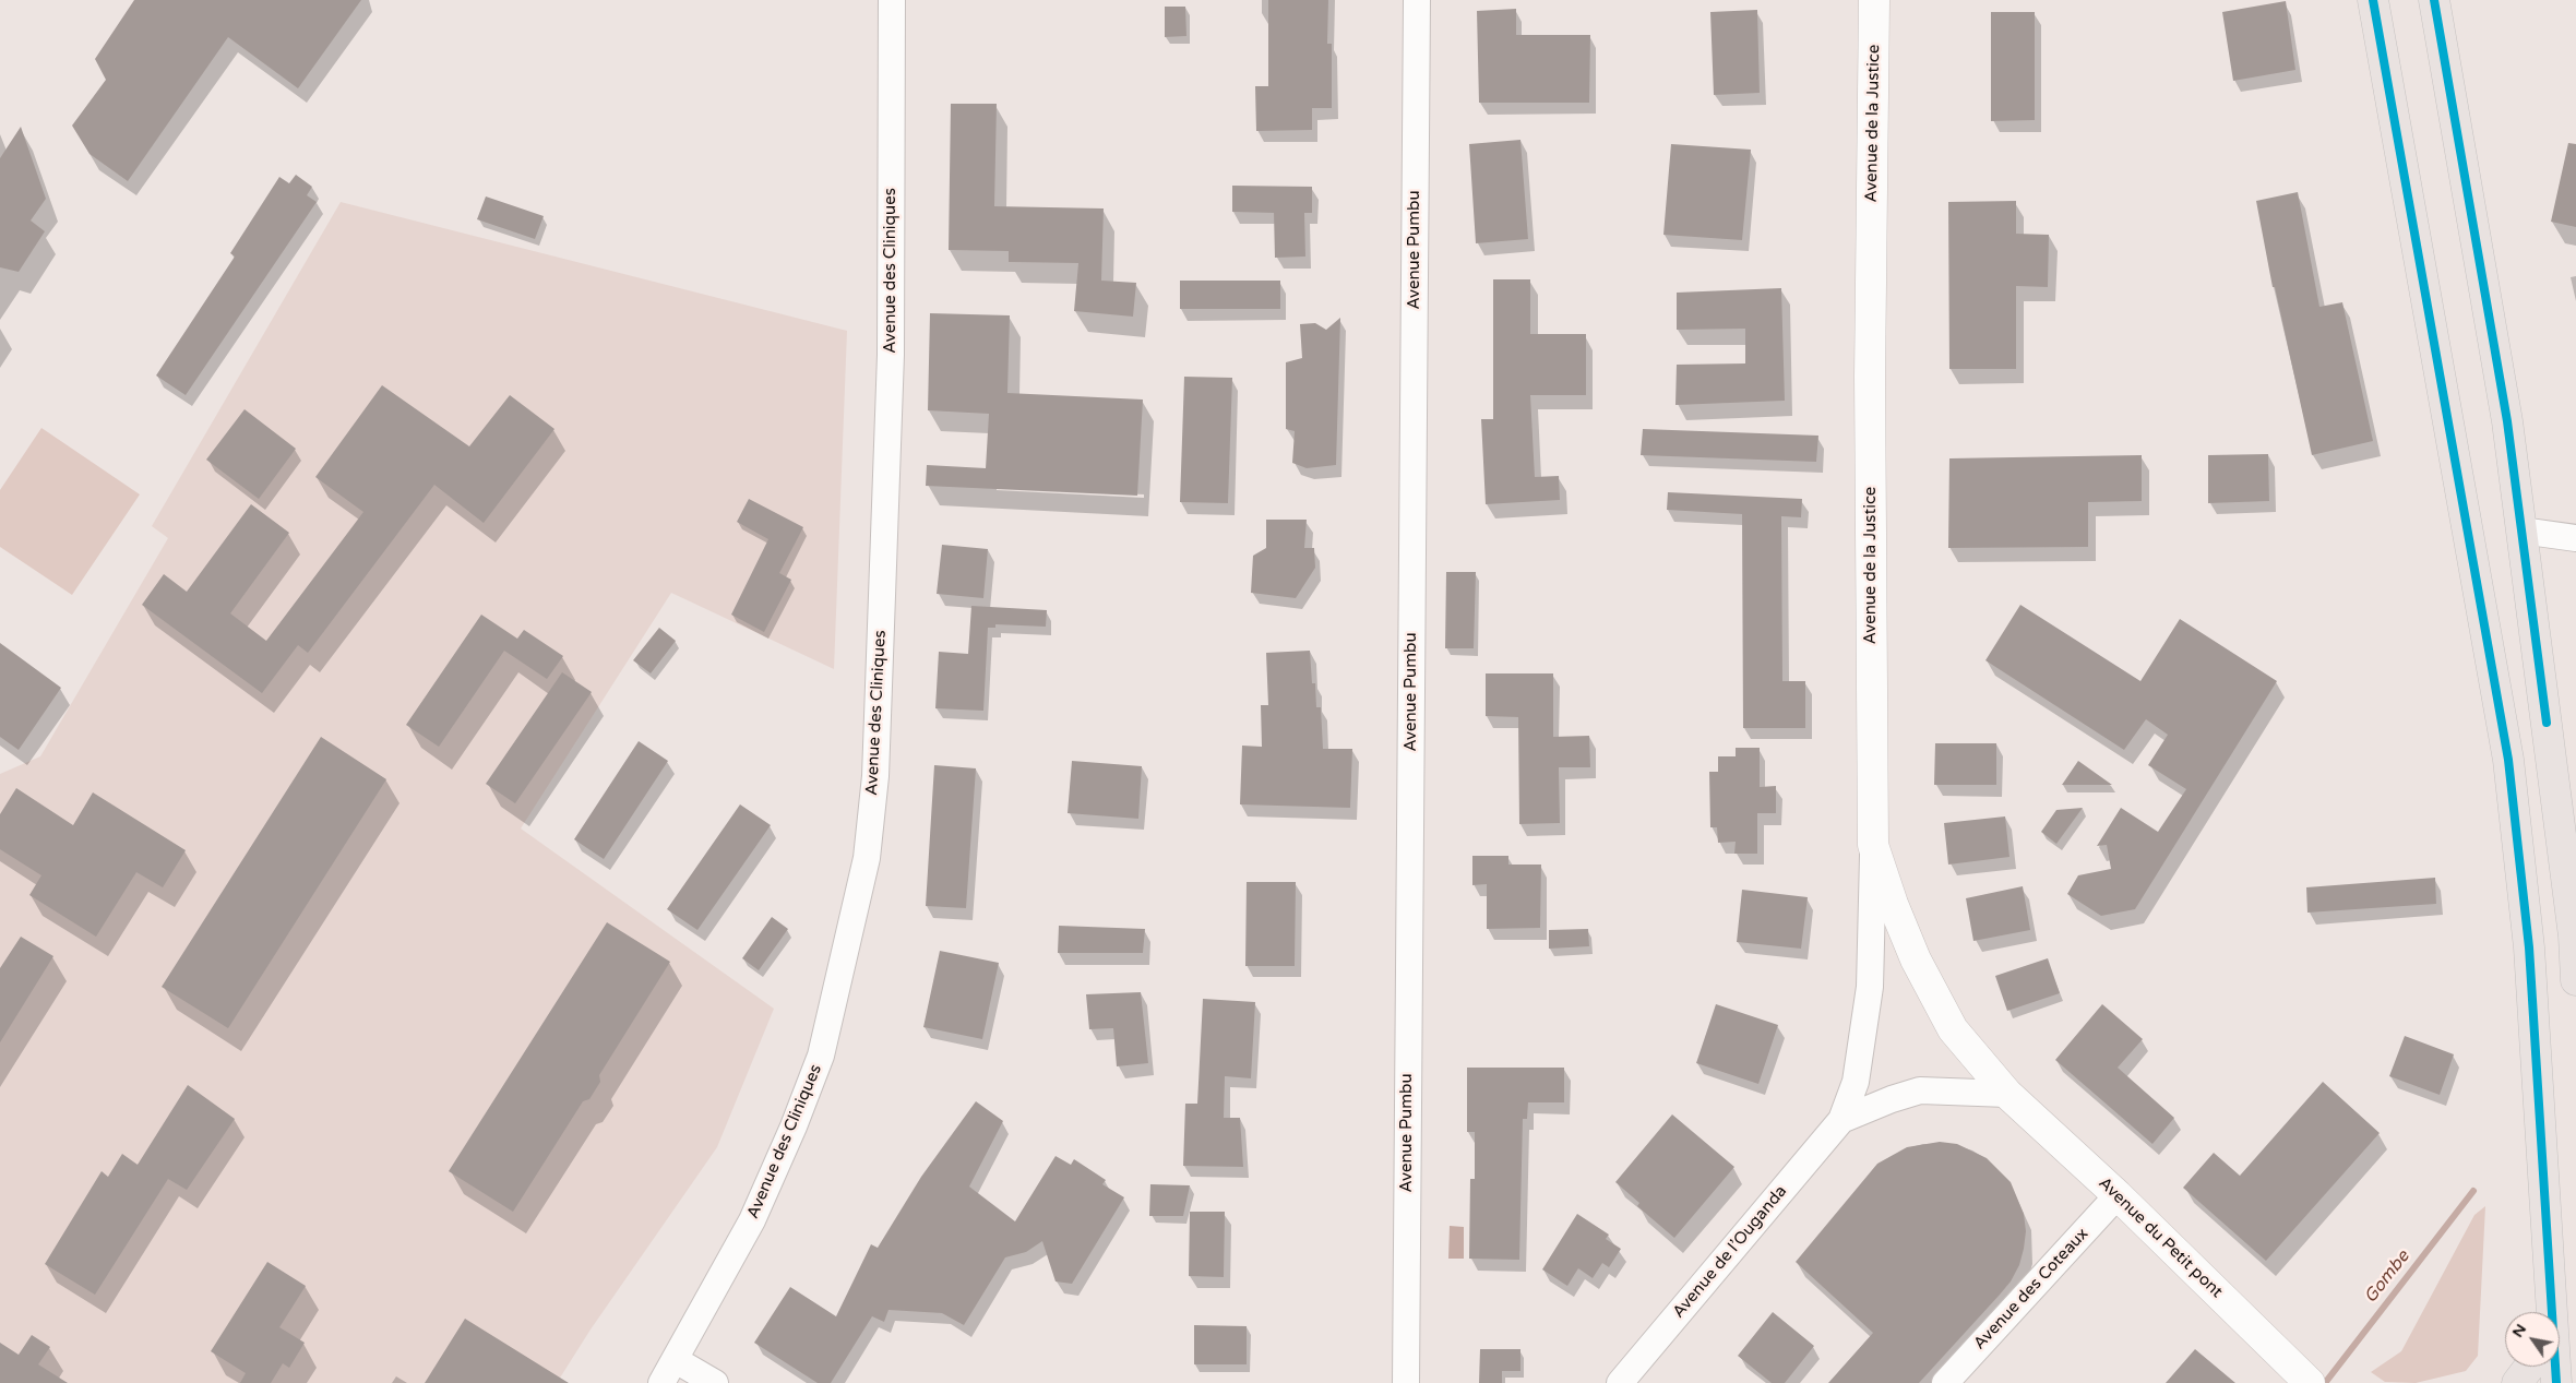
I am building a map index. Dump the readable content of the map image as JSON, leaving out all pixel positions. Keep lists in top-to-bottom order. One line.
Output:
{"streets":{"main road":["Avenue de la Justice","Avenue du Petit pont"],"street":["Avenue Pumbu","Avenue des Cliniques","Avenue de l’Ouganda","Avenue des Coteaux"]},"crossings":[["Avenue de la Justice","Avenue du Petit pont"],["Avenue de la Justice","Avenue de l’Ouganda"],["Avenue du Petit pont","Avenue de l’Ouganda"],["Avenue du Petit pont","Avenue des Coteaux"]],"water":["Gombe"],"north":"top left"}
